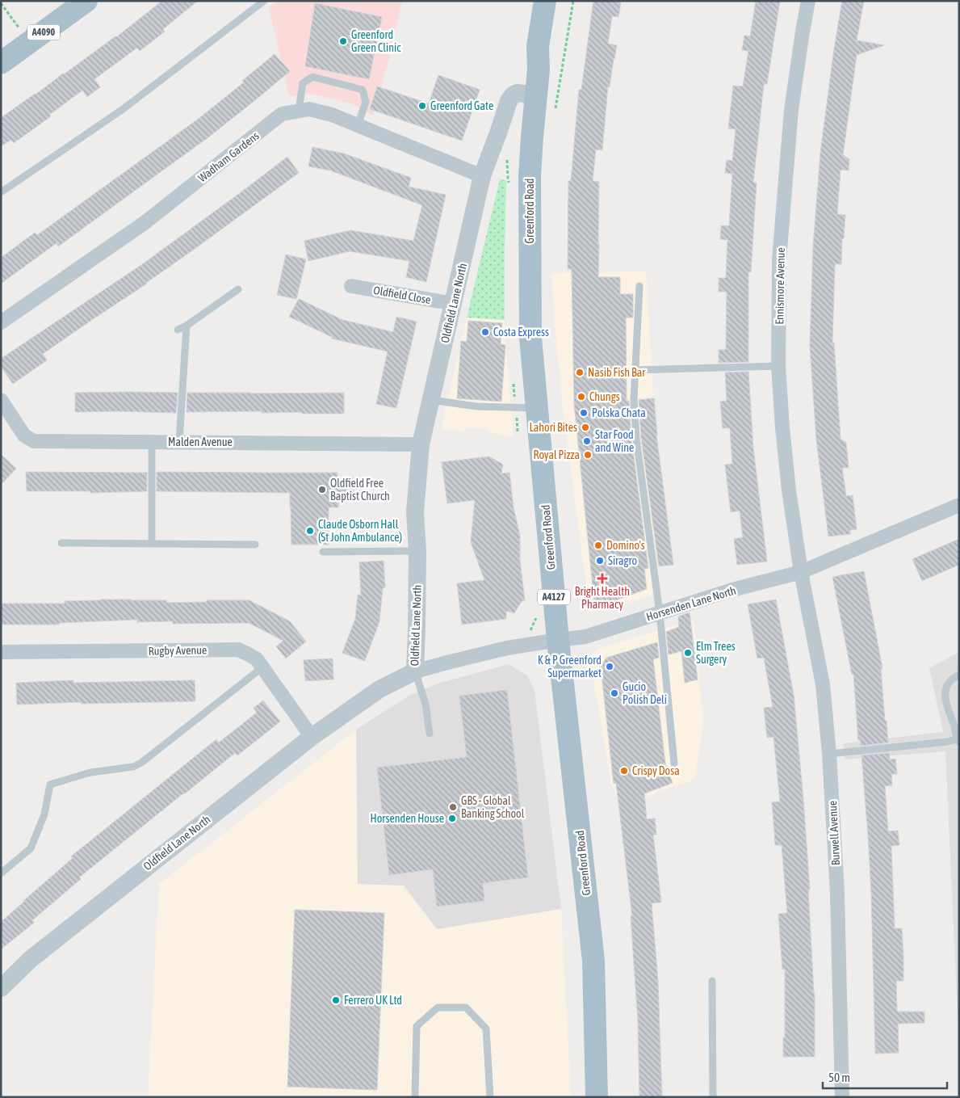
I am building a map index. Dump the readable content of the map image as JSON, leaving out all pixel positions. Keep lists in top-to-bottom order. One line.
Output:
{"streets":{"main road":["A4090","Greenford Road","A4127"],"street":["Wadham Gardens","Ennismore Avenue","Oldfield Close","Oldfield Lane North","Malden Avenue","Horsenden Lane North","Rugby Avenue","Burwell Avenue"]},"crossings":[["Wadham Gardens","Oldfield Lane North"],["Greenford Road","Oldfield Lane North"],["Greenford Road","Horsenden Lane North"],["Ennismore Avenue","Horsenden Lane North"],["Ennismore Avenue","Burwell Avenue"],["Oldfield Close","Oldfield Lane North"],["Oldfield Lane North","Malden Avenue"],["Oldfield Lane North","Horsenden Lane North"],["Oldfield Lane North","Rugby Avenue"],["Horsenden Lane North","Burwell Avenue"]],"places":{"other":["Greenford Green Clinic","Greenford Gate","Costa Express","Nasib Fish Bar","Chungs","Polska Chata","Lahori Bites","Star Food and Wine","Royal Pizza","Oldfield Free Baptist Church","Claude Osborn Hall (St John Ambulance)","Domino's","Siragro","Elm Trees Surgery","K & P Greenford Supermarket","Gucio Polish Deli","Crispy Dosa","GBS - Global Banking School","Horsenden House","Ferrero UK Ltd"],"health":["Bright Health Pharmacy"]},"scale_bar":"50 m"}
